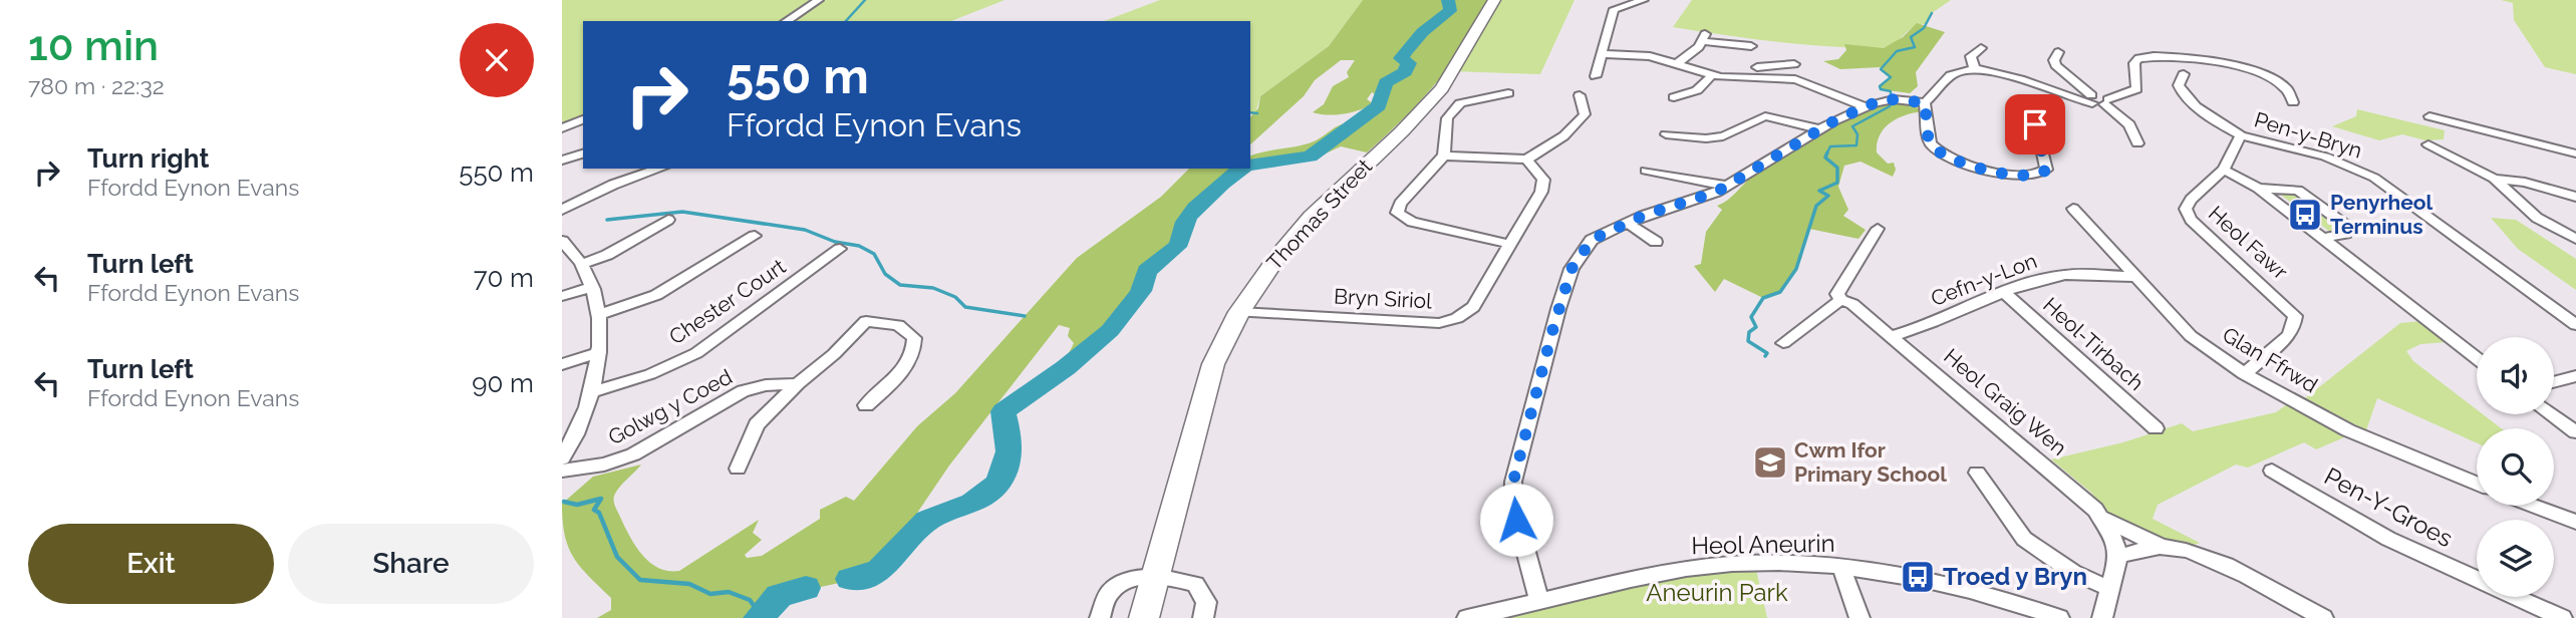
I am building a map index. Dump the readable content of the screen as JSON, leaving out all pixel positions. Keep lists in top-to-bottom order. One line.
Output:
{"streets":{"main road":["Thomas Street"],"street":["Pen-y-Bryn","Heol Fawr","Cefn-y-Lon","Bryn Siriol","Chester Court","Heol-Tirbach","Glan Ffrwd","Heol Graig Wen","Golwg y Coed","Pen-Y-Groes","Heol Aneurin"]},"crossings":[["Pen-y-Bryn","Heol Fawr"],["Thomas Street","Bryn Siriol"],["Heol Fawr","Glan Ffrwd"],["Cefn-y-Lon","Heol-Tirbach"],["Cefn-y-Lon","Glan Ffrwd"],["Cefn-y-Lon","Heol Graig Wen"]],"parks":["Aneurin Park"],"places":{"bus stop":["Penyrheol Terminus","Troed y Bryn"],"school or university":["Cwm Ifor Primary School"]},"page":{"heading":["10 min","780 m · 22:32"],"turn":["550 m","Ffordd Eynon Evans"],"list":[{"name":"Turn right","note":"Ffordd Eynon Evans","value":"550 m"},{"name":"Turn left","note":"Ffordd Eynon Evans","value":"70 m"},{"name":"Turn left","note":"Ffordd Eynon Evans","value":"90 m"}],"buttons":["Exit","Share"]}}
